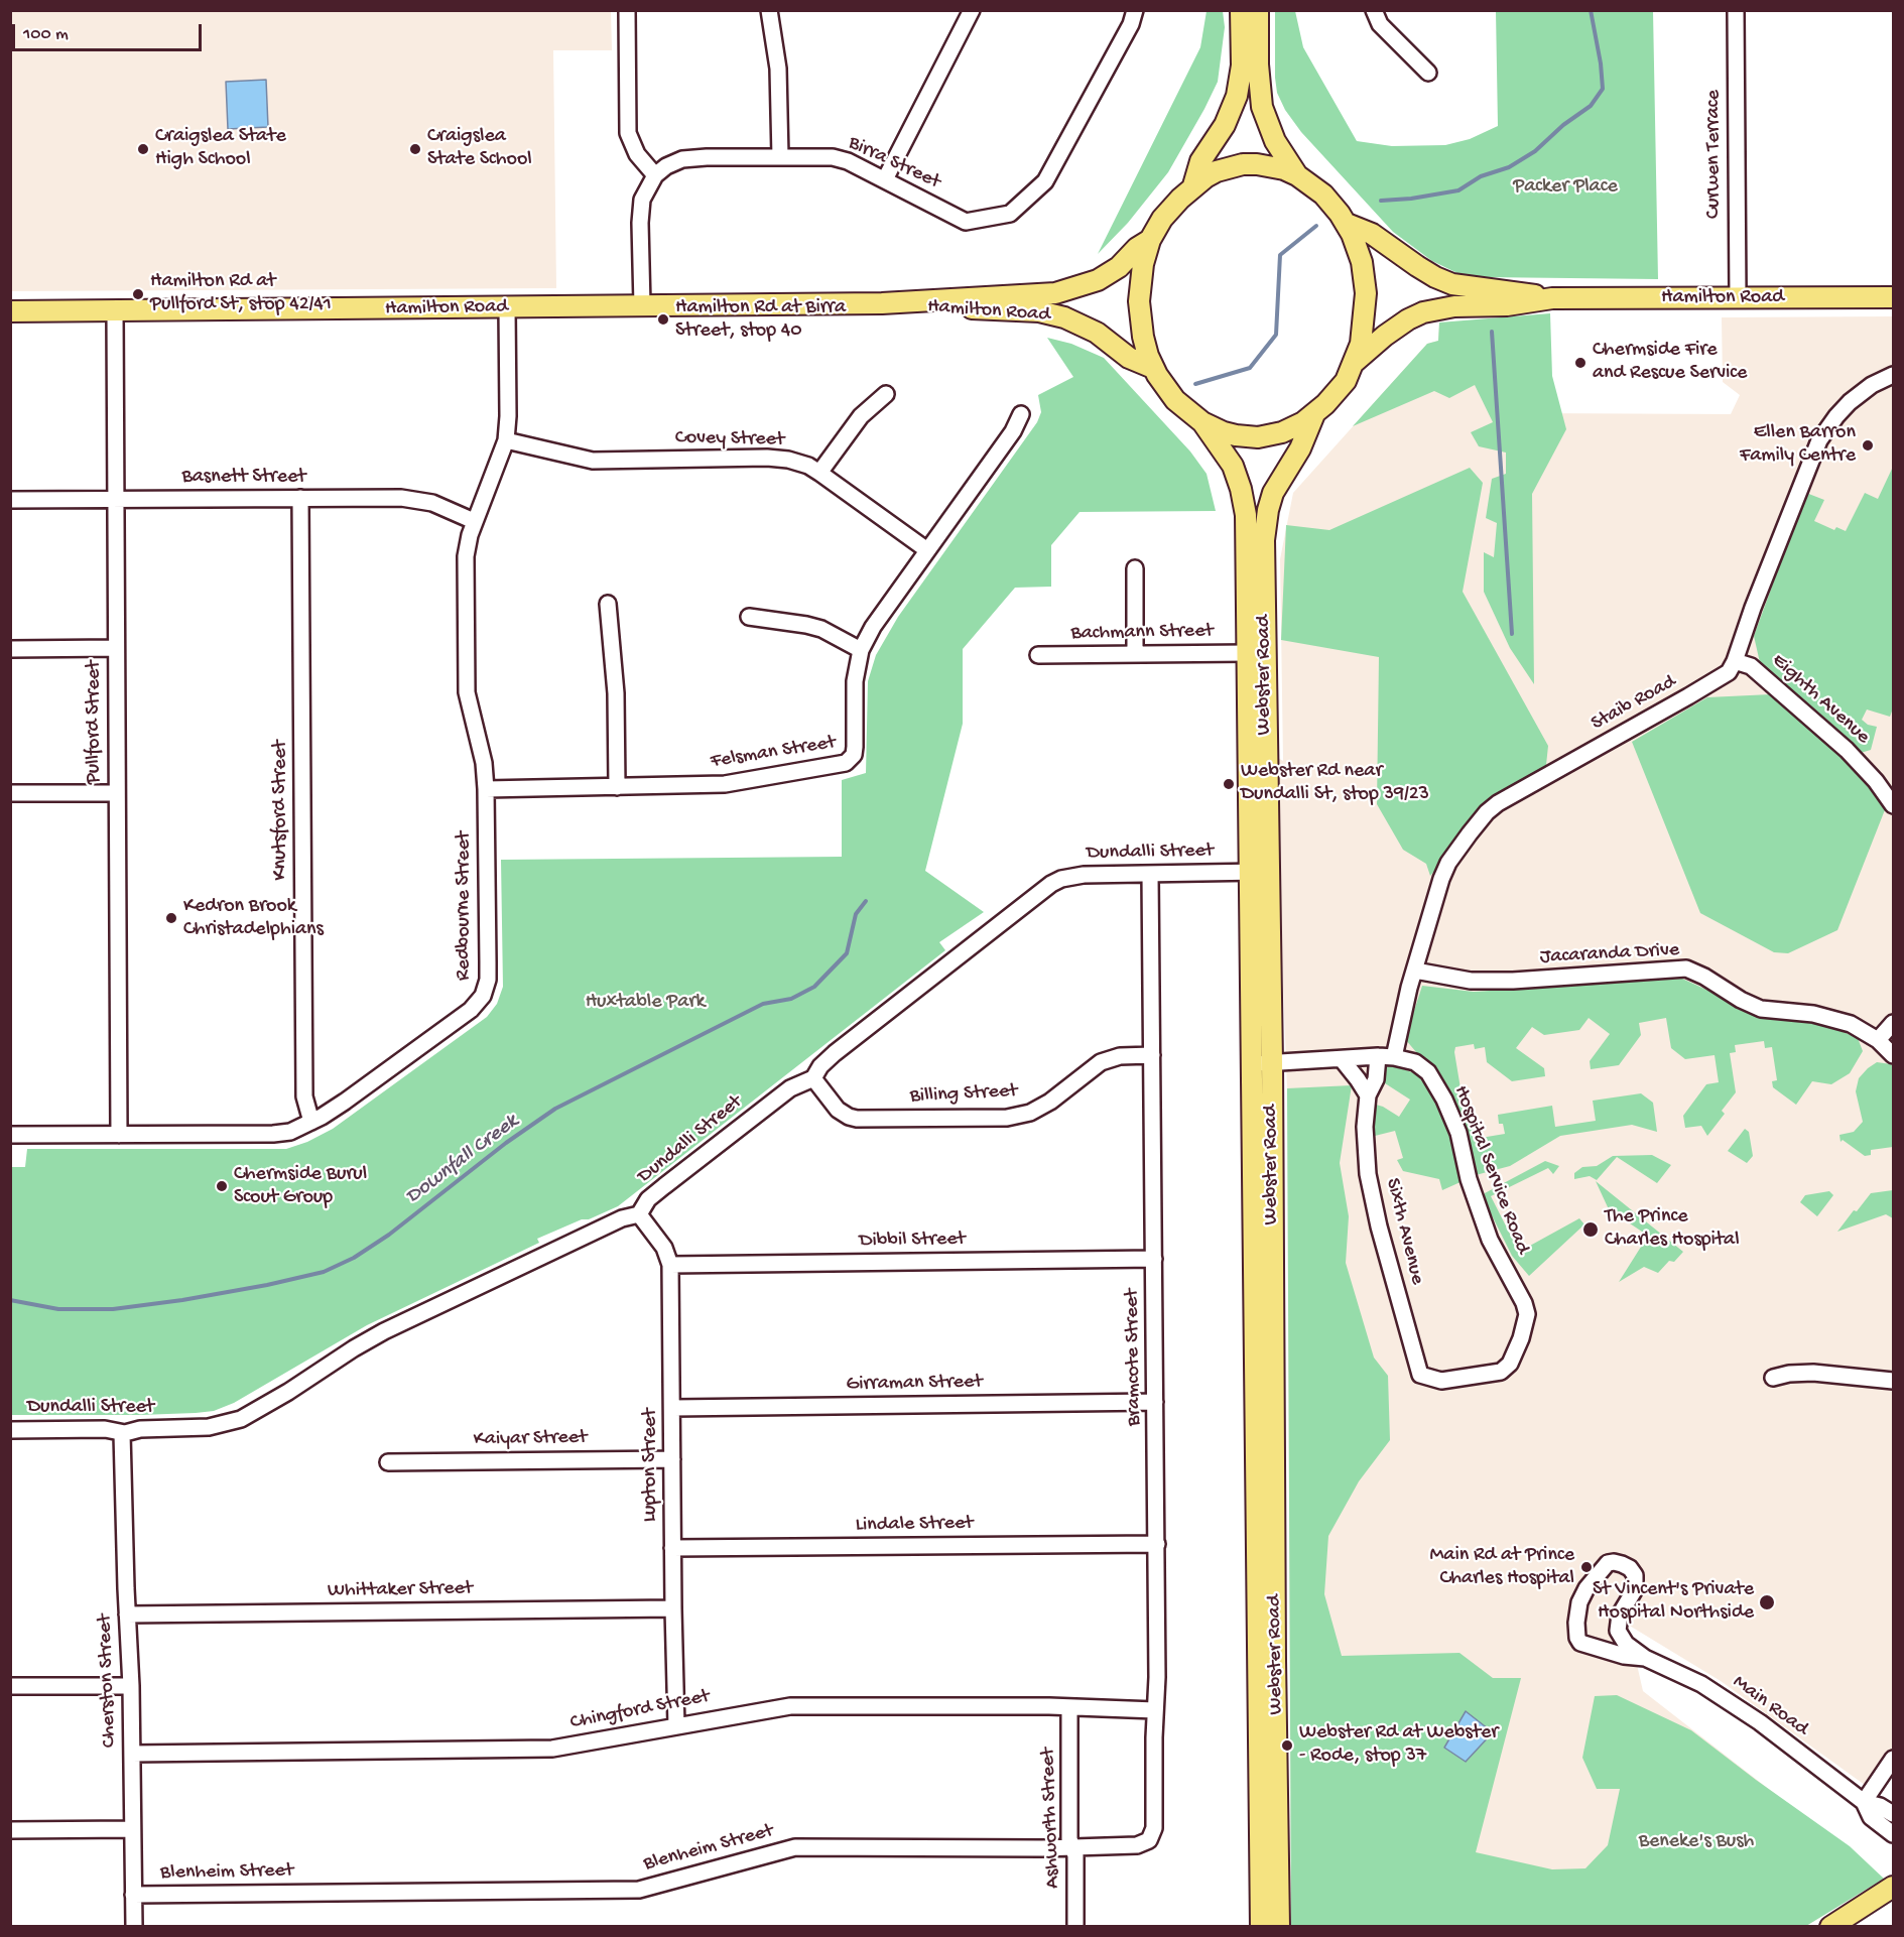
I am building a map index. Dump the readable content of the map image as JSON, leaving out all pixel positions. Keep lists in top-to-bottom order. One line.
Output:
{"streets":{"main road":["Hamilton Road","Webster Road"],"street":["Curwen Terrace","Birra Street","Covey Street","Basnett Street","Bachmann Street","Eighth Avenue","Staib Road","Pullford Street","Felsman Street","Knutsford Street","Dundalli Street","Redbourne Street","Jacaranda Drive","Billing Street","Hospital Service Road","Sixth Avenue","Dibbil Street","Bramcote Street","Girraman Street","Kaiyar Street","Lupton Street","Lindale Street","Whittaker Street","Cherston Street","Main Road","Chingford Street","Ashworth Street","Blenheim Street"]},"crossings":[["Curwen Terrace","Hamilton Road"],["Hamilton Road","Pullford Street"],["Hamilton Road","Redbourne Street"],["Covey Street","Felsman Street"],["Covey Street","Redbourne Street"],["Basnett Street","Pullford Street"],["Basnett Street","Knutsford Street"],["Basnett Street","Redbourne Street"],["Bachmann Street","Webster Road"],["Webster Road","Dundalli Street"],["Webster Road","Hospital Service Road"],["Eighth Avenue","Staib Road"],["Staib Road","Jacaranda Drive"],["Staib Road","Hospital Service Road"],["Pullford Street","Redbourne Street"],["Felsman Street","Redbourne Street"],["Knutsford Street","Redbourne Street"],["Dundalli Street","Billing Street"],["Dundalli Street","Bramcote Street"],["Dundalli Street","Lupton Street"],["Dundalli Street","Cherston Street"],["Billing Street","Bramcote Street"],["Hospital Service Road","Sixth Avenue"],["Dibbil Street","Bramcote Street"],["Dibbil Street","Lupton Street"],["Bramcote Street","Girraman Street"],["Bramcote Street","Lindale Street"],["Bramcote Street","Chingford Street"],["Bramcote Street","Blenheim Street"],["Girraman Street","Lupton Street"],["Kaiyar Street","Lupton Street"],["Lupton Street","Lindale Street"],["Lupton Street","Whittaker Street"],["Lupton Street","Chingford Street"],["Whittaker Street","Cherston Street"],["Cherston Street","Chingford Street"],["Cherston Street","Blenheim Street"],["Chingford Street","Ashworth Street"],["Ashworth Street","Blenheim Street"]],"water":["Downfall Creek"],"parks":["Packer Place","Huxtable Park","Beneke's Bush"],"places":["Craigslea State High School","Craigslea State School","Hamilton Rd at Pullford St, stop 42/41","Hamilton Rd at Birra Street, stop 40","Chermside Fire and Rescue Service","Ellen Barron Family Centre","Webster Rd near Dundalli St, stop 39/23","Kedron Brook Christadelphians","Chermside Burul Scout Group","The Prince Charles Hospital","Main Rd at Prince Charles Hospital","St Vincent's Private Hospital Northside","Webster Rd at Webster - Rode, stop 37"],"scale_bar":"100 m"}
